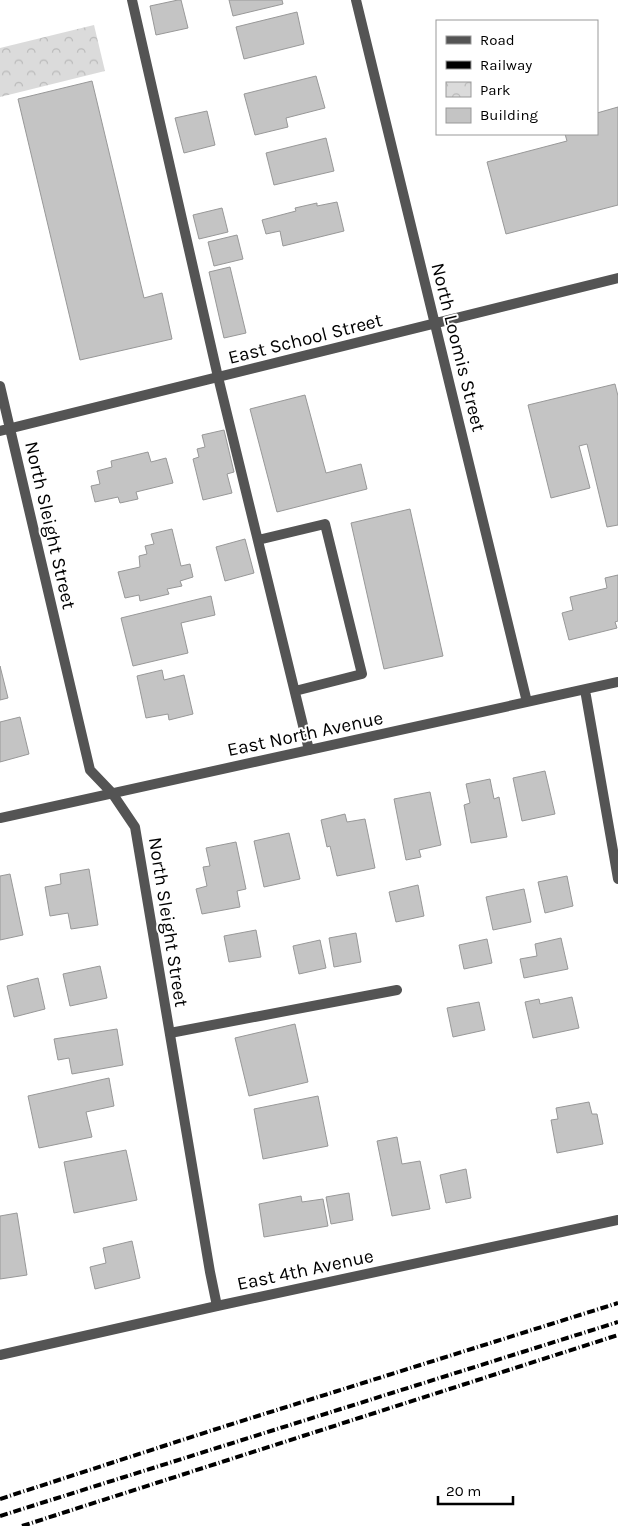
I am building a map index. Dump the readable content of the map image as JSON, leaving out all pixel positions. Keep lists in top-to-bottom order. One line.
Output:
{"streets":{"street":["East School Street","North Loomis Street","North Sleight Street","East North Avenue","East 4th Avenue"]},"crossings":[["East School Street","North Loomis Street"],["East School Street","North Sleight Street"],["North Loomis Street","East North Avenue"],["North Sleight Street","East North Avenue"],["North Sleight Street","East 4th Avenue"]],"legend":["Road","Railway","Park","Building"],"scale_bar":"20 m"}
